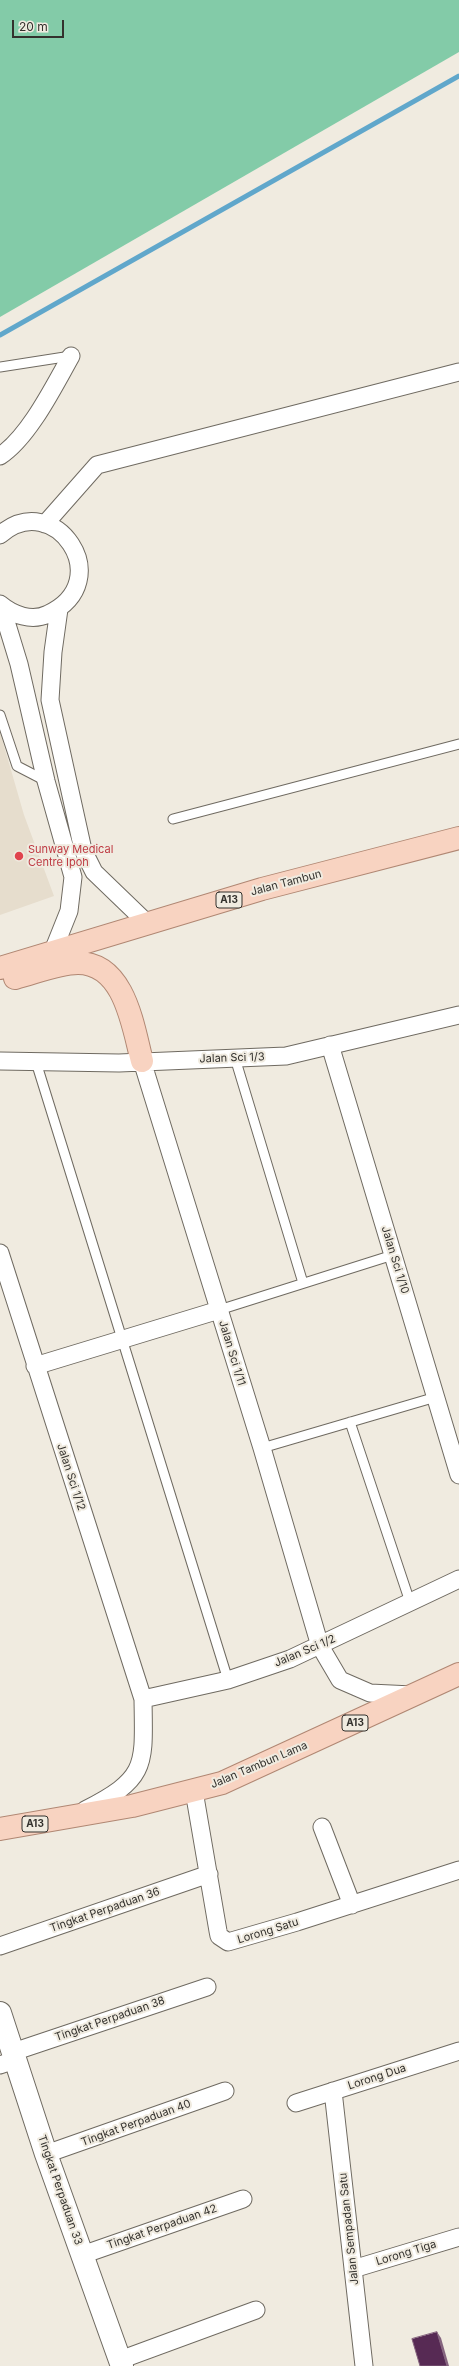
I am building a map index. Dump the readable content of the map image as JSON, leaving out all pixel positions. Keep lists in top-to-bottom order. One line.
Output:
{"streets":{"main road":["Jalan Tambun","A13","Jalan Tambun Lama"],"street":["Jalan Sci 1/3","Jalan Sci 1/10","Jalan Sci 1/11","Jalan Sci 1/12","Jalan Sci 1/2","Tingkat Perpaduan 36","Lorong Satu","Tingkat Perpaduan 38","Lorong Dua","Tingkat Perpaduan 40","Tingkat Perpaduan 33","Tingkat Perpaduan 42","Jalan Sempadan Satu","Lorong Tiga"]},"crossings":[["Jalan Sci 1/3","Jalan Sci 1/10"],["Jalan Sci 1/3","Jalan Sci 1/11"],["Jalan Sci 1/11","Jalan Sci 1/2"],["Jalan Sci 1/11","Jalan Tambun Lama"],["Jalan Sci 1/12","Jalan Sci 1/2"],["Jalan Sci 1/12","Jalan Tambun Lama"],["Jalan Tambun Lama","Lorong Satu"],["Tingkat Perpaduan 36","Lorong Satu"],["Tingkat Perpaduan 38","Tingkat Perpaduan 33"],["Lorong Dua","Jalan Sempadan Satu"],["Tingkat Perpaduan 40","Tingkat Perpaduan 33"],["Tingkat Perpaduan 33","Tingkat Perpaduan 42"],["Jalan Sempadan Satu","Lorong Tiga"]],"places":["Sunway Medical Centre Ipoh"],"scale_bar":"20 m"}
